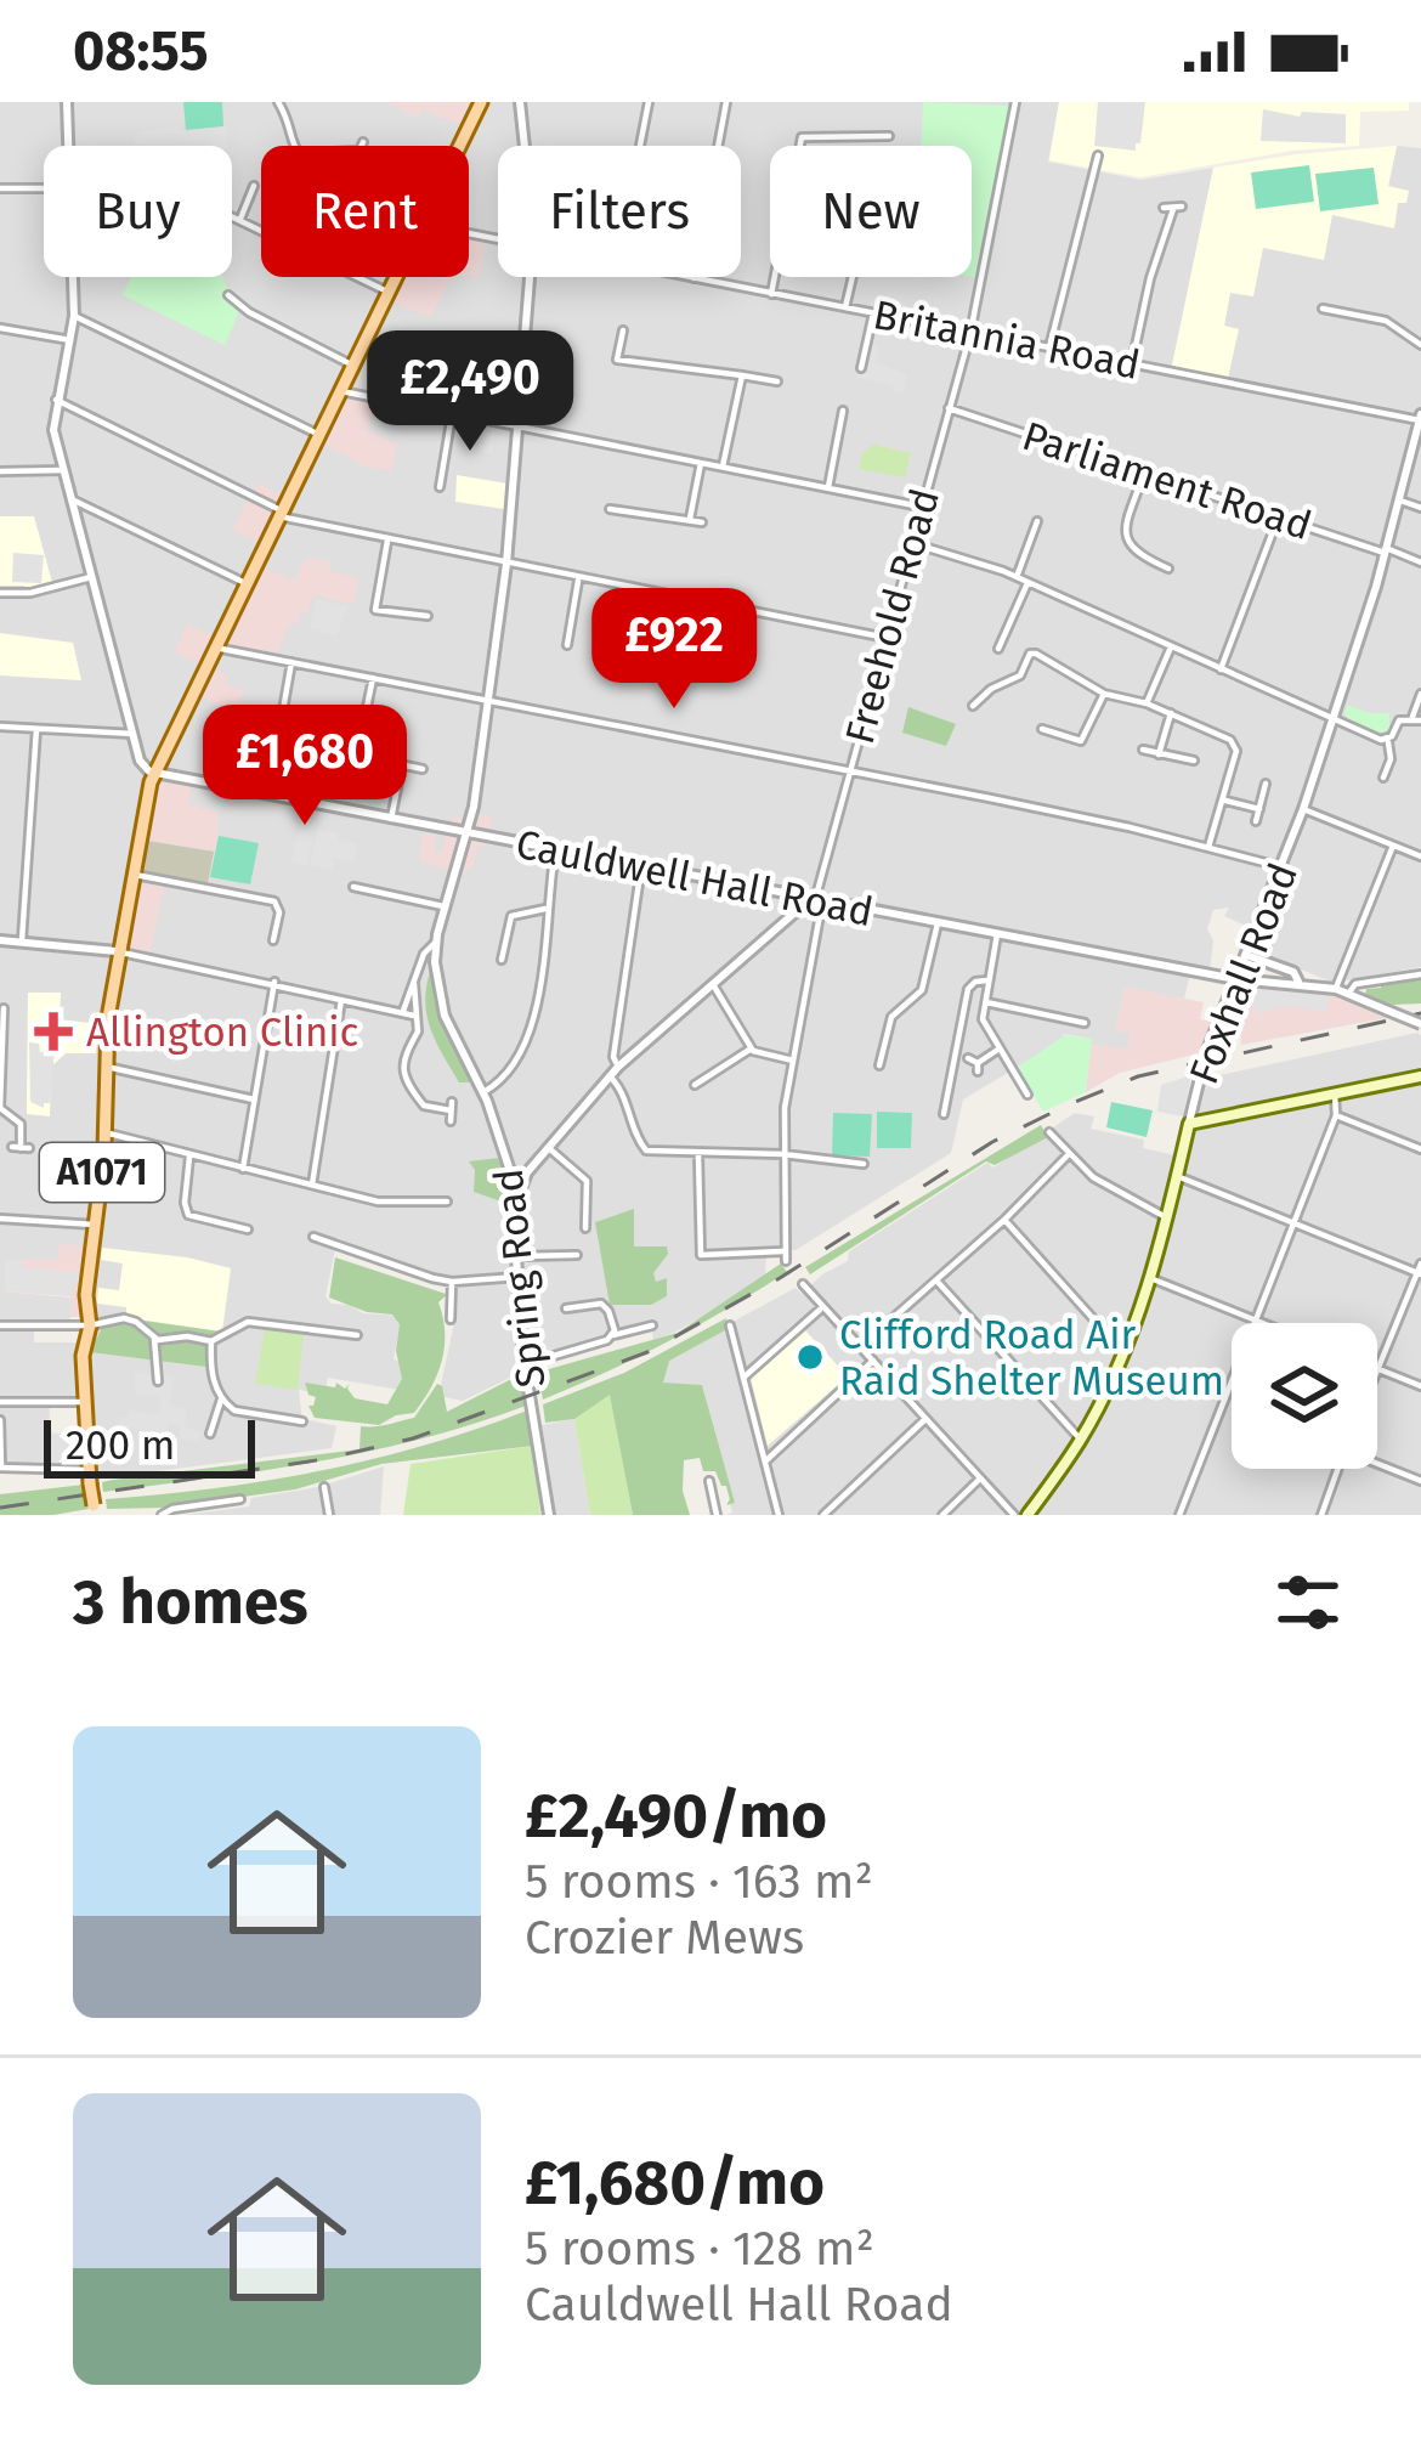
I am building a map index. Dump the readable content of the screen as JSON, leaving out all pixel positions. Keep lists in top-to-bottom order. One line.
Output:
{"streets":{"main road":["Foxhall Road","A1071"],"street":["Britannia Road","Parliament Road","Freehold Road","Cauldwell Hall Road","Spring Road"]},"crossings":[["Britannia Road","Freehold Road"],["Britannia Road","Foxhall Road"],["Parliament Road","Freehold Road"],["Parliament Road","Foxhall Road"],["Freehold Road","Cauldwell Hall Road"],["Cauldwell Hall Road","Foxhall Road"],["Cauldwell Hall Road","A1071"],["Cauldwell Hall Road","Spring Road"]],"places":{"health":["Allington Clinic"],"other":["Clifford Road Air Raid Shelter Museum"]},"scale_bar":"200 m","page":{"status":"08:55","chip":["Buy","Rent","Filters","New"],"price":["£2,490","£922","£1,680"],"scale":"200 m","heading":"3 homes","list":[{"name":"£2,490/mo","note":"5 rooms · 163 m² · Crozier Mews"},{"name":"£1,680/mo","note":"5 rooms · 128 m² · Cauldwell Hall Road"}]}}
